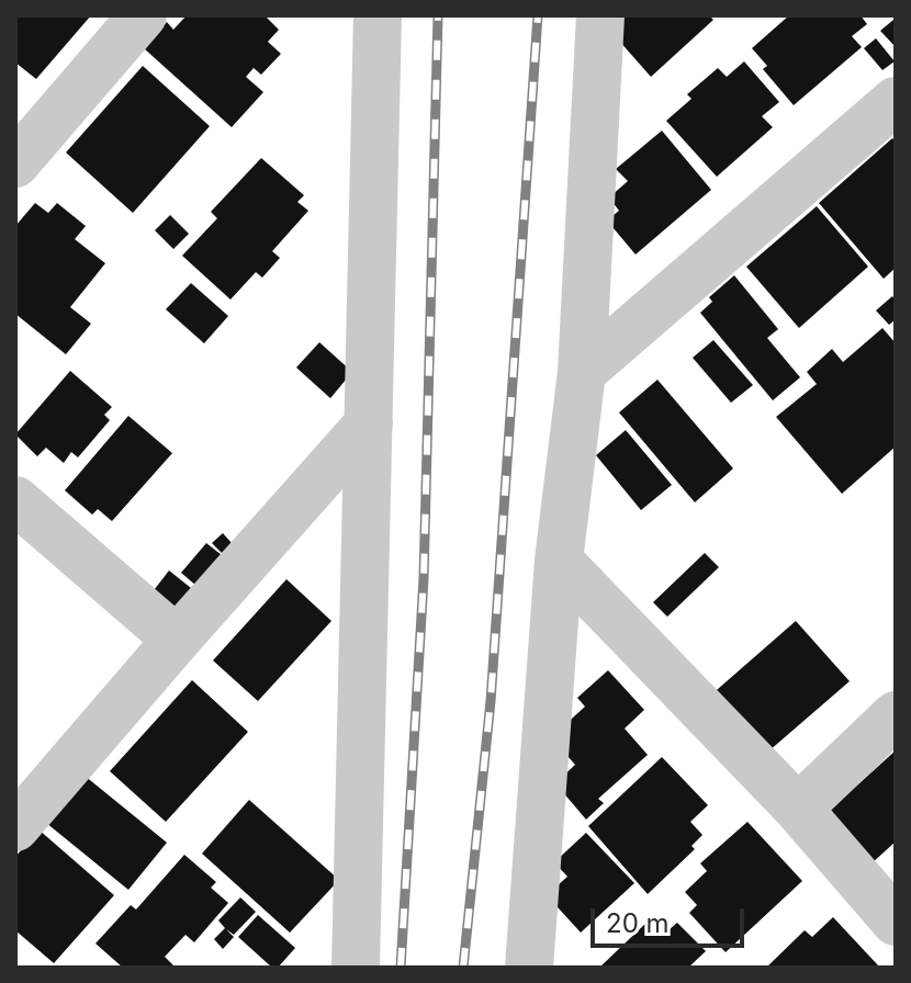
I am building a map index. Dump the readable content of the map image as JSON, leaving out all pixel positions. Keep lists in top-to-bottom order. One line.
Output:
{"scale_bar":"20 m"}
